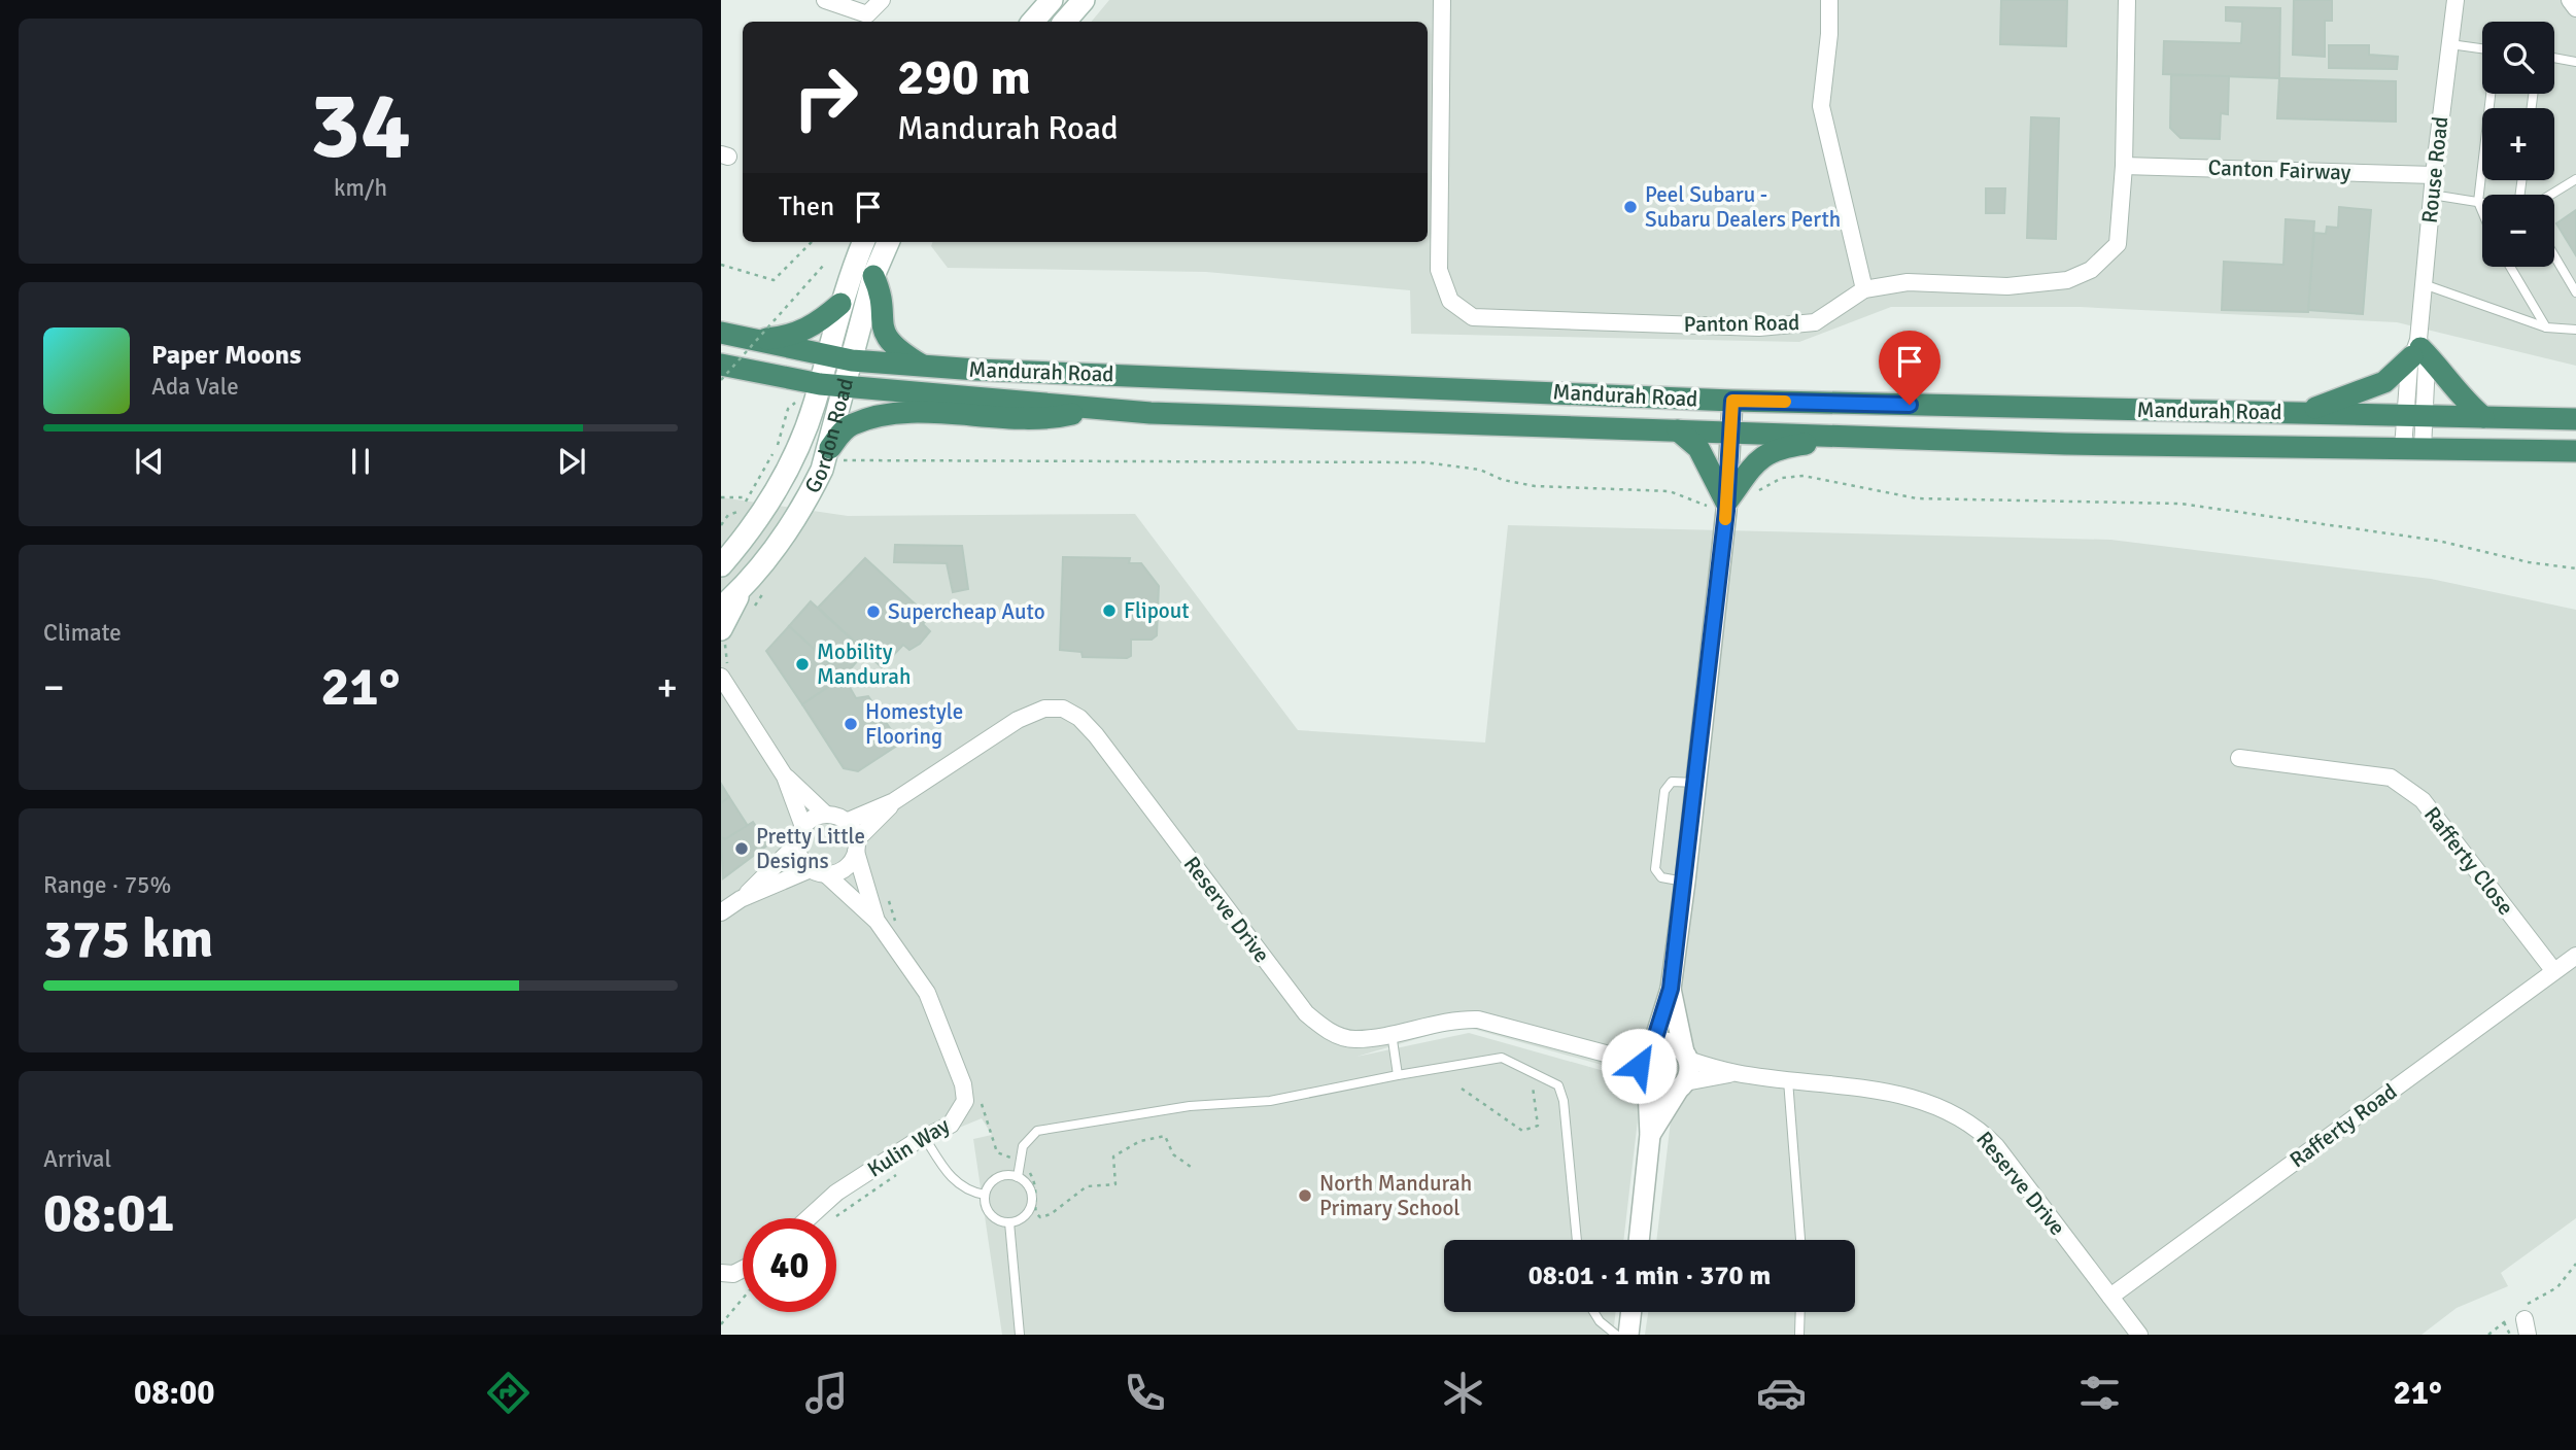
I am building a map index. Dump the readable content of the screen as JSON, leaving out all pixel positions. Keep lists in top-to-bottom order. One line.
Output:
{"streets":{"highway":["Mandurah Road"],"main road":["Gordon Road"],"street":["Canton Fairway","Rouse Road","Panton Road","Rafferty Close","Reserve Drive","Rafferty Road","Kulin Way"]},"crossings":[["Canton Fairway","Rouse Road"],["Canton Fairway","Panton Road"],["Rouse Road","Mandurah Road"],["Mandurah Road","Gordon Road"],["Rafferty Close","Rafferty Road"],["Reserve Drive","Rafferty Road"],["Reserve Drive","Kulin Way"]],"places":["Peel Subaru - Subaru Dealers Perth","Flipout","Supercheap Auto","Mobility Mandurah","Homestyle Flooring","Pretty Little Designs","North Mandurah Primary School"],"page":{"tile":[["34","km/h"],"Climate",["Range · 75%","375 km"],["Arrival","08:01"]],"map_buttons":["+","−"],"turn":["290 m","Mandurah Road"],"then":"Then","song":["Paper Moons","Ada Vale"],"heat":["−","21°","+"],"limit":"40","trip":"08:01 · 1 min · 370 m","tabs":["08:00","21°"]}}
